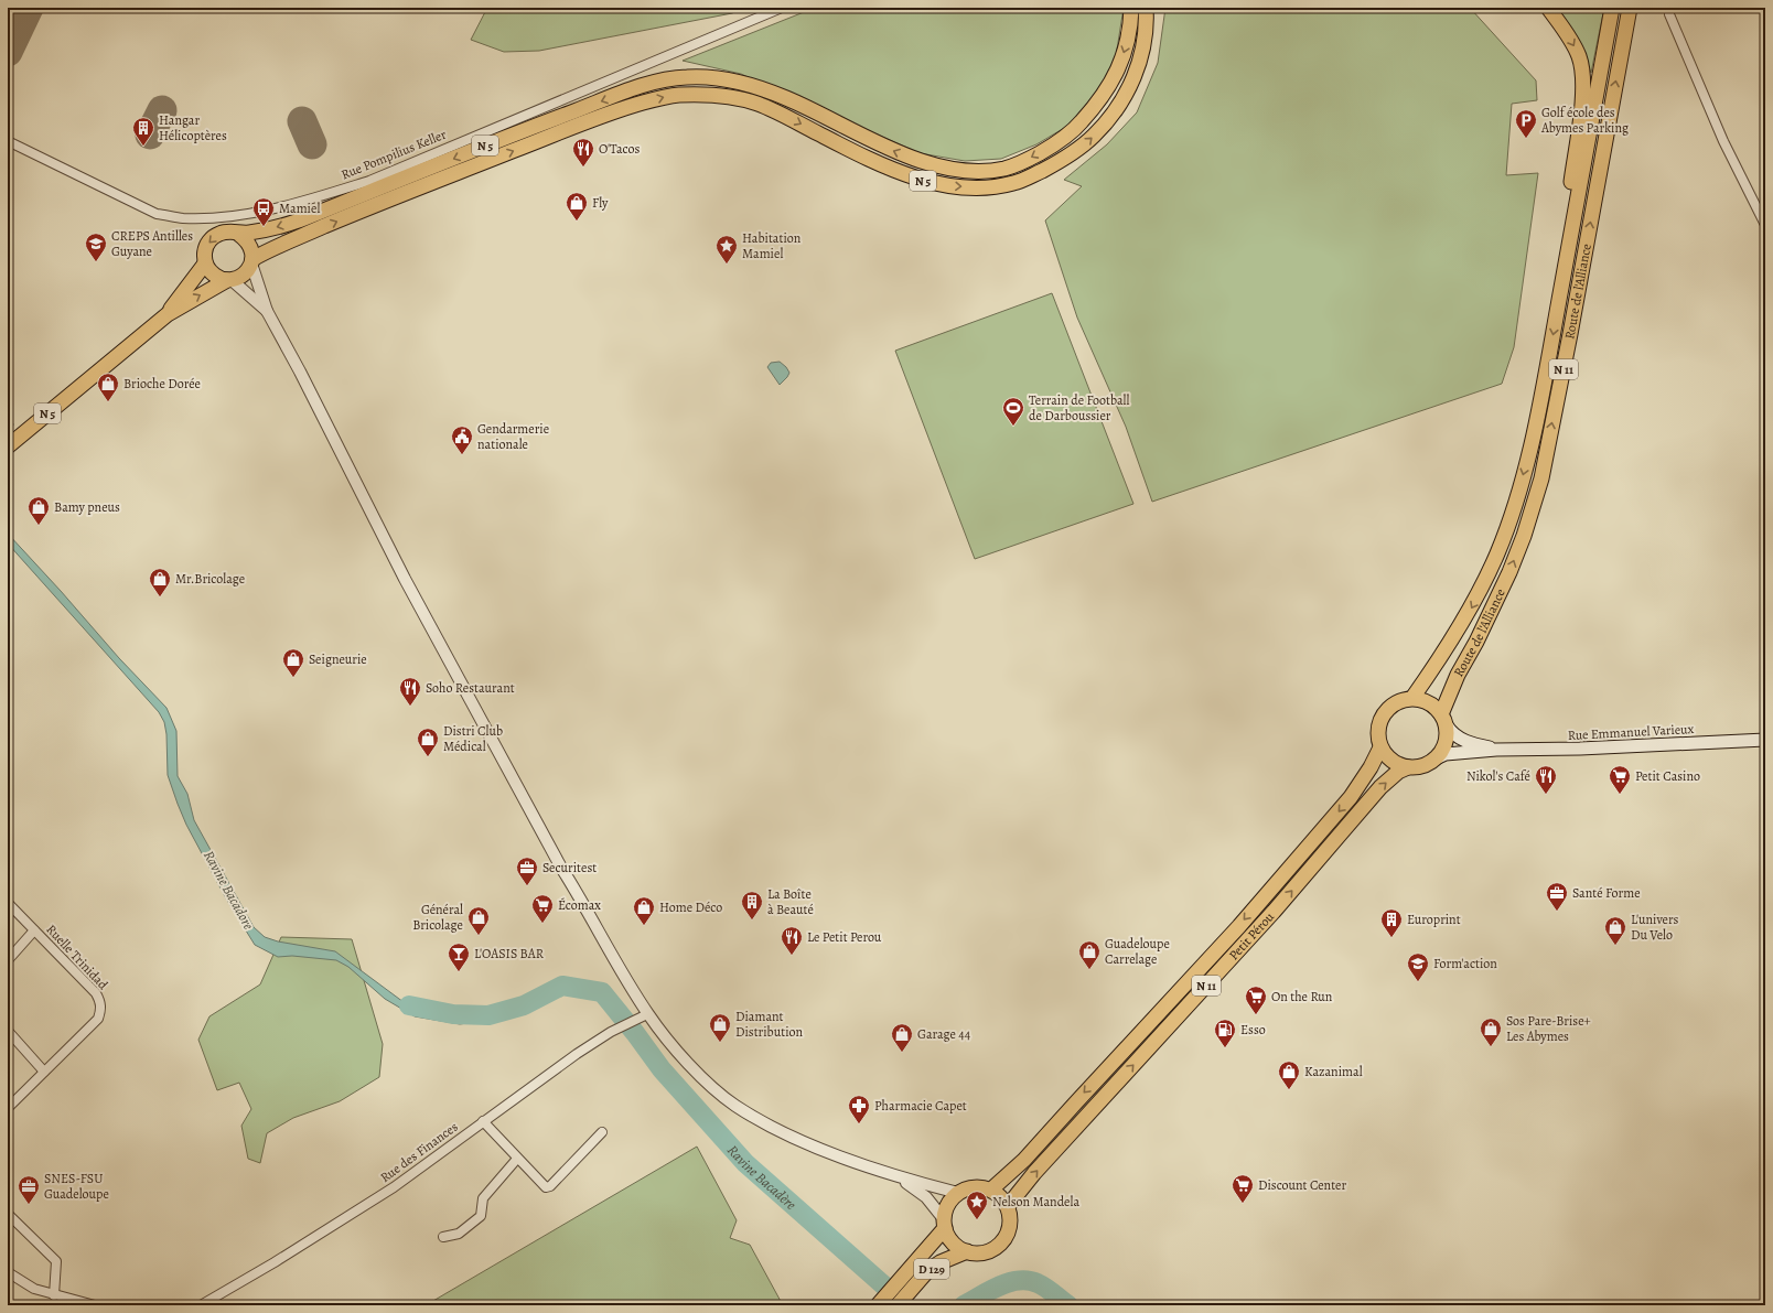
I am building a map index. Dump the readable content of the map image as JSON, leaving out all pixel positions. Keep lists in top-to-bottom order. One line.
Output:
{"streets":{"main road":["N 5","Route de l'Alliance","N 11","Rue Emmanuel Varieux","Petit Pérou","D 129"],"street":["Rue Pompilius Keller","Ruelle Trinidad","Rue des Finances"]},"crossings":[["Route de l'Alliance","N 11"],["Route de l'Alliance","Rue Emmanuel Varieux"],["Route de l'Alliance","Petit Pérou"],["N 11","Rue Emmanuel Varieux"],["N 11","Petit Pérou"],["Rue Emmanuel Varieux","Petit Pérou"],["Petit Pérou","D 129"]],"water":["Ravine Bacadore","Ravine Bacadère"],"places":{"parking":["Golf école des Abymes Parking"],"building":["Hangar Hélicoptères","La Boîte à Beauté","Europrint"],"restaurant":["O'Tacos","Soho Restaurant","Nikol's Café","Le Petit Perou"],"shop":["Fly","Brioche Dorée","Bamy pneus","Mr.Bricolage","Seigneurie","Distri Club Médical","Home Déco","Général Bricolage","L'univers Du Velo","Guadeloupe Carrelage","Diamant Distribution","Sos Pare-Brise+ Les Abymes","Garage 44","Kazanimal"],"bus stop":["Mamiel"],"school or university":["CREPS Antilles Guyane","Form'action"],"place":["Habitation Mamiel","Nelson Mandela"],"sports":["Terrain de Football de Darboussier"],"public building":["Gendarmerie nationale"],"supermarket":["Petit Casino","Écomax","On the Run","Discount Center"],"office":["Securitest","Santé Forme","SNES-FSU Guadeloupe"],"bar":["L'OASIS BAR"],"fuel station":["Esso"],"pharmacy":["Pharmacie Capet"]}}
